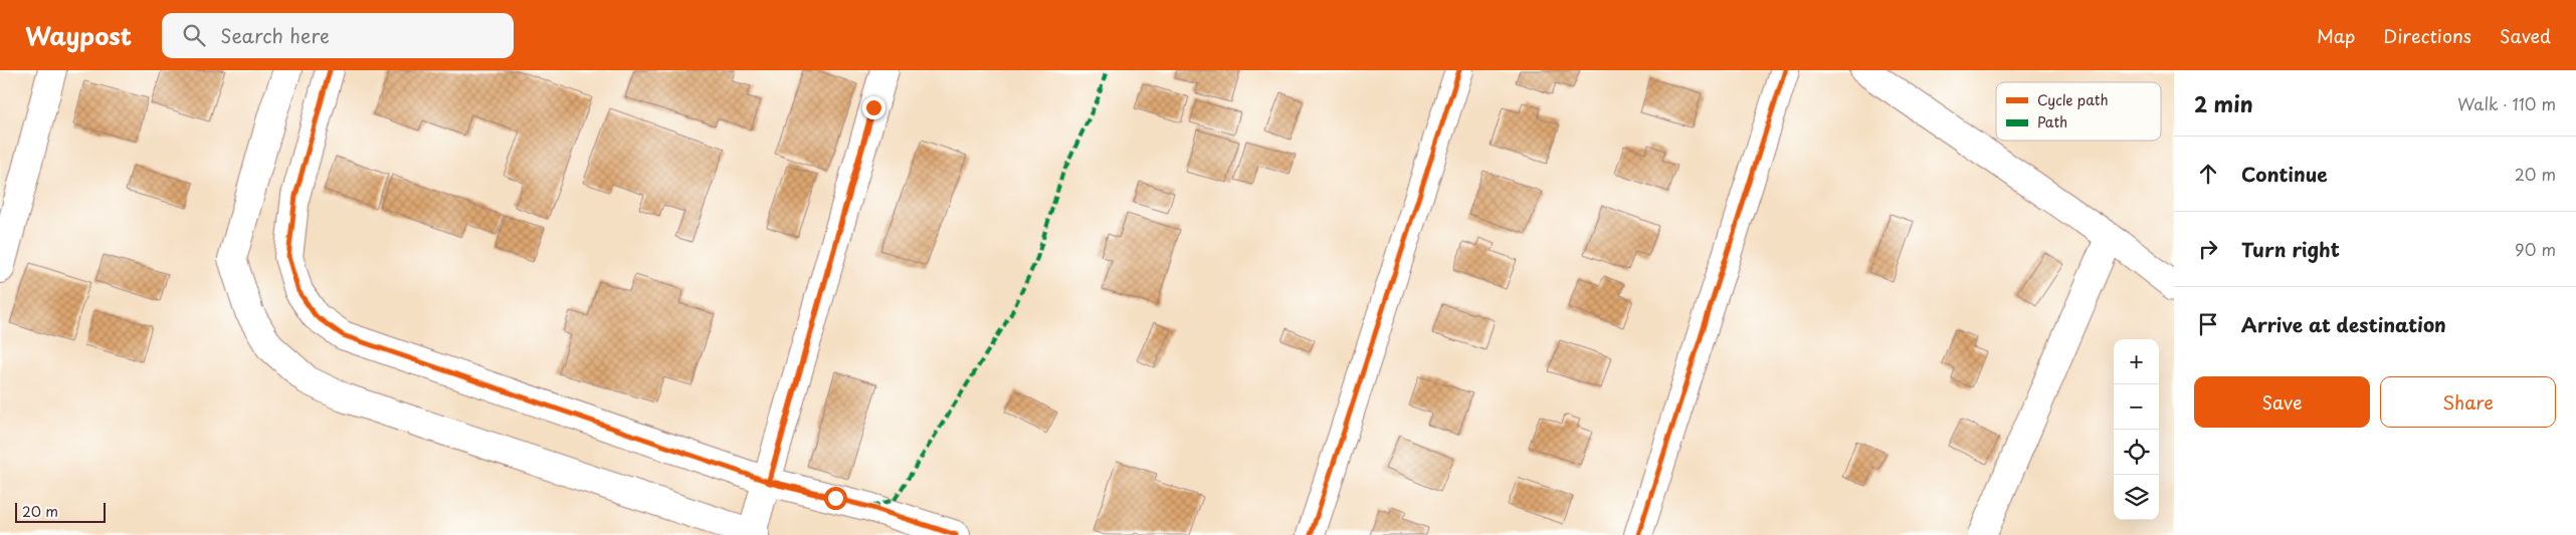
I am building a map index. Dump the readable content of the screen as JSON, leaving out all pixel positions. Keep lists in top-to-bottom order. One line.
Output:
{"legend":["Cycle path","Path"],"scale_bar":"20 m","page":{"header":"Waypost","search":"Search here","nav":["Map","Directions","Saved"],"heading":["2 min","Walk · 110 m"],"list":[["Continue","20 m"],["Turn right","90 m"],"Arrive at destination"],"map_buttons":["+","−"],"buttons":["Save","Share"],"scale":"20 m"}}
